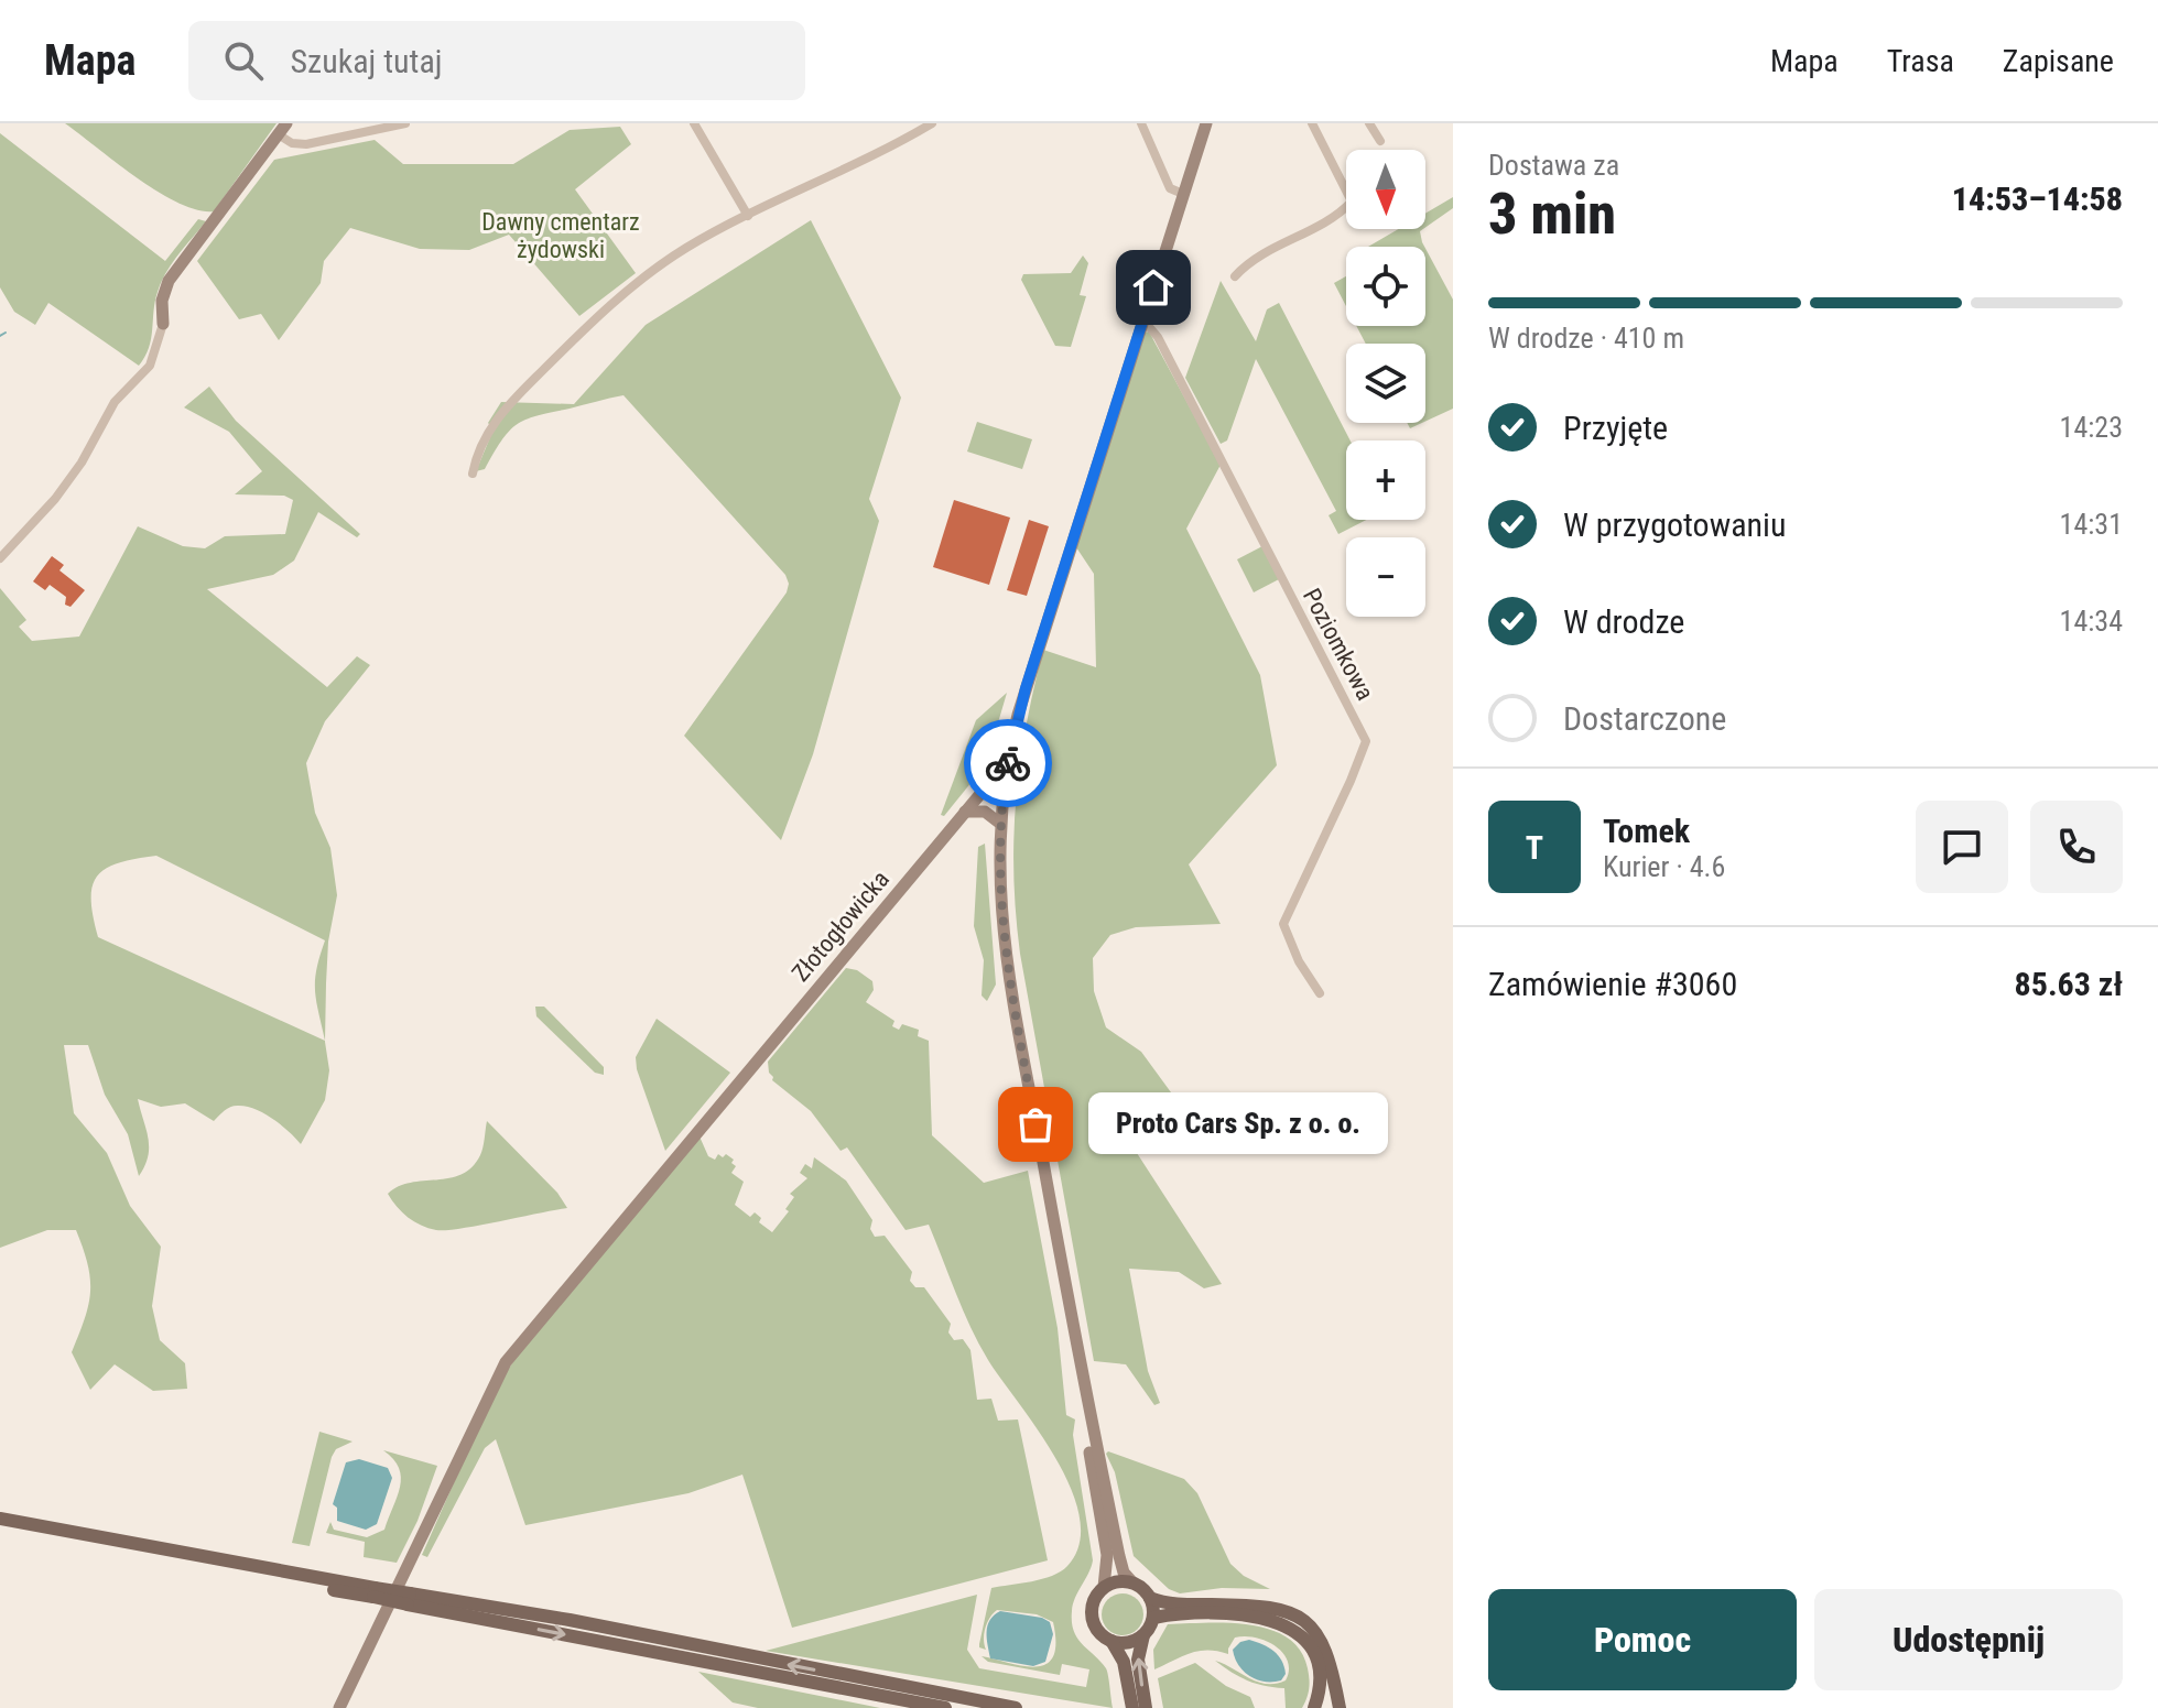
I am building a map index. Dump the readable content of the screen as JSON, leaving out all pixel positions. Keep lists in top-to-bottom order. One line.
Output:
{"streets":{"main road":["Złotogłowicka"],"street":["Poziomkowa"]},"parks":["Dawny cmentarz żydowski"],"places":["Proto Cars Sp. z o. o."],"north":"bottom","page":{"header":"Mapa","search":"Szukaj tutaj","nav":["Mapa","Trasa","Zapisane"],"heading":["3 min","Dostawa za","14:53–14:58"],"panel":["Tomek","Kurier · 4.6","Zamówienie #3060","85.63 zł"],"map_buttons":["+","−"],"bar":"W drodze · 410 m","list":[["Przyjęte","14:23"],["W przygotowaniu","14:31"],["W drodze","14:34"],"Dostarczone"],"round":"T","bubble":"Proto Cars Sp. z o. o.","buttons":["Pomoc","Udostępnij"]}}
